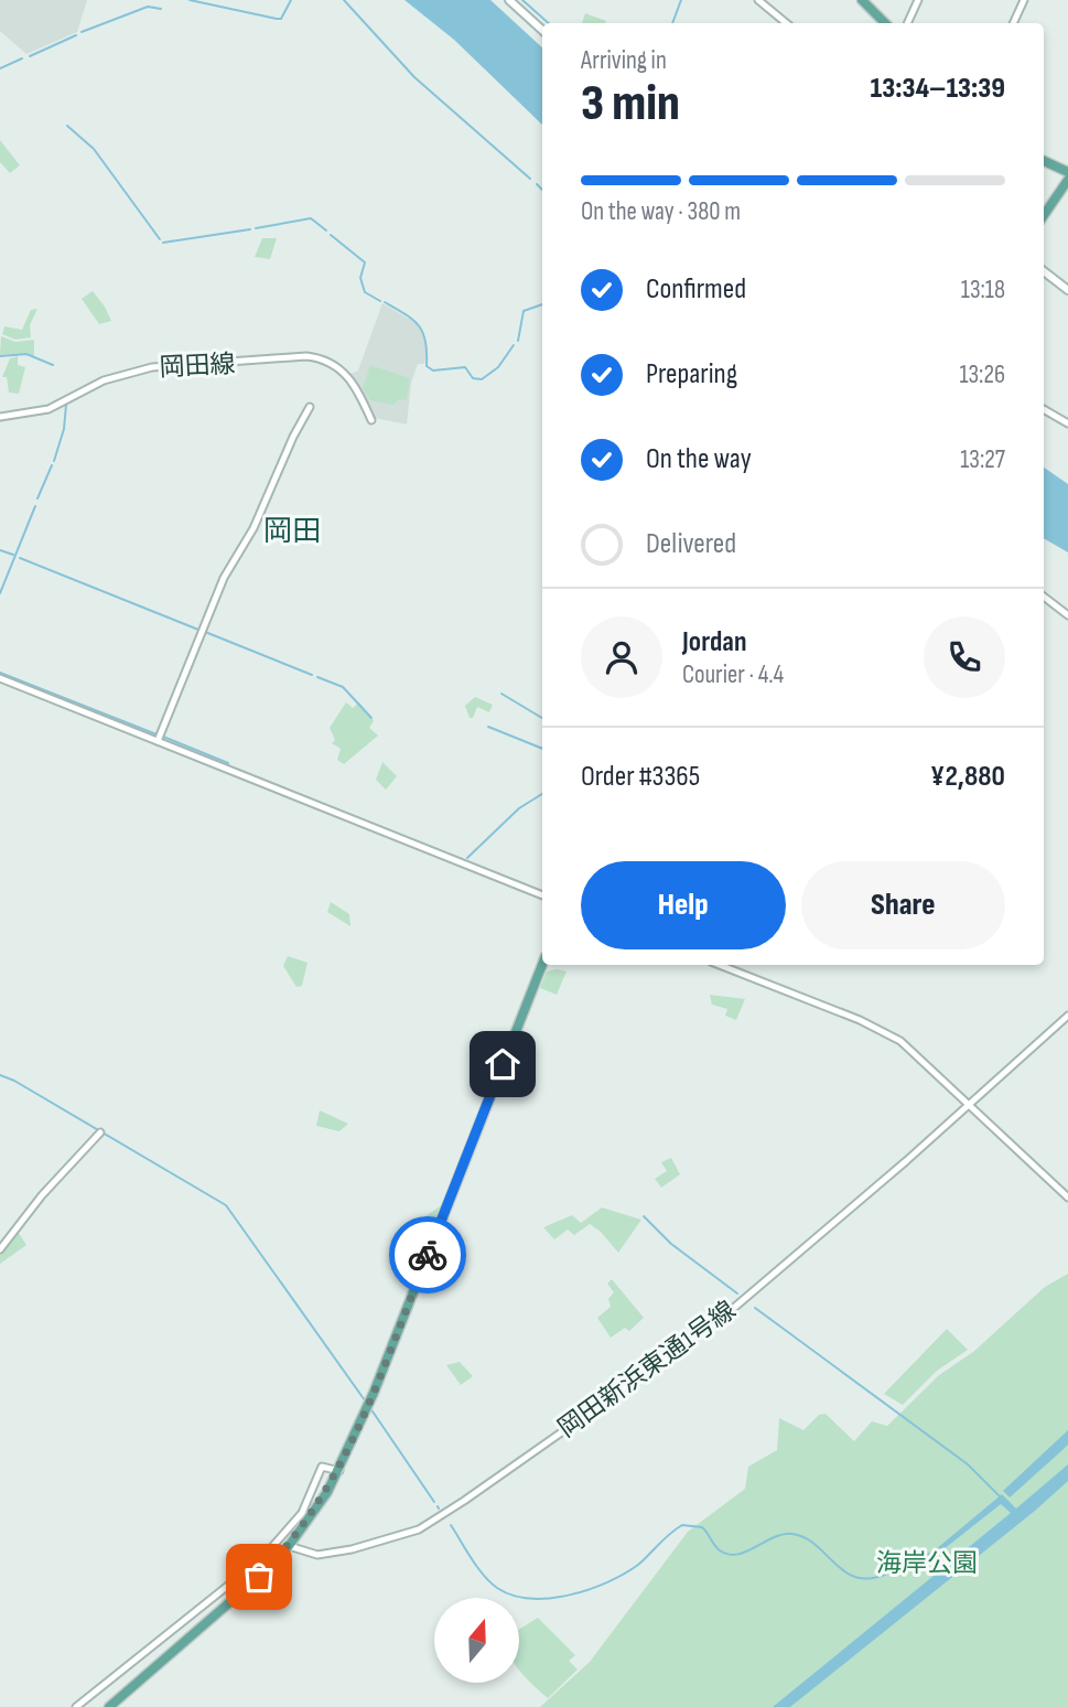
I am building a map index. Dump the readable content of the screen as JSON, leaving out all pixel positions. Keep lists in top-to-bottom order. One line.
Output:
{"streets":{"street":["岡田線","岡田新浜東通1号線"]},"districts":["岡田"],"parks":["海岸公園"],"north":"top","page":{"heading":["3 min","Arriving in","13:34–13:39"],"panel":["Jordan","Courier · 4.4","Order #3365","¥2,880"],"bar":"On the way · 380 m","list":[["Confirmed","13:18"],["Preparing","13:26"],["On the way","13:27"],"Delivered"],"buttons":["Help","Share"]}}
